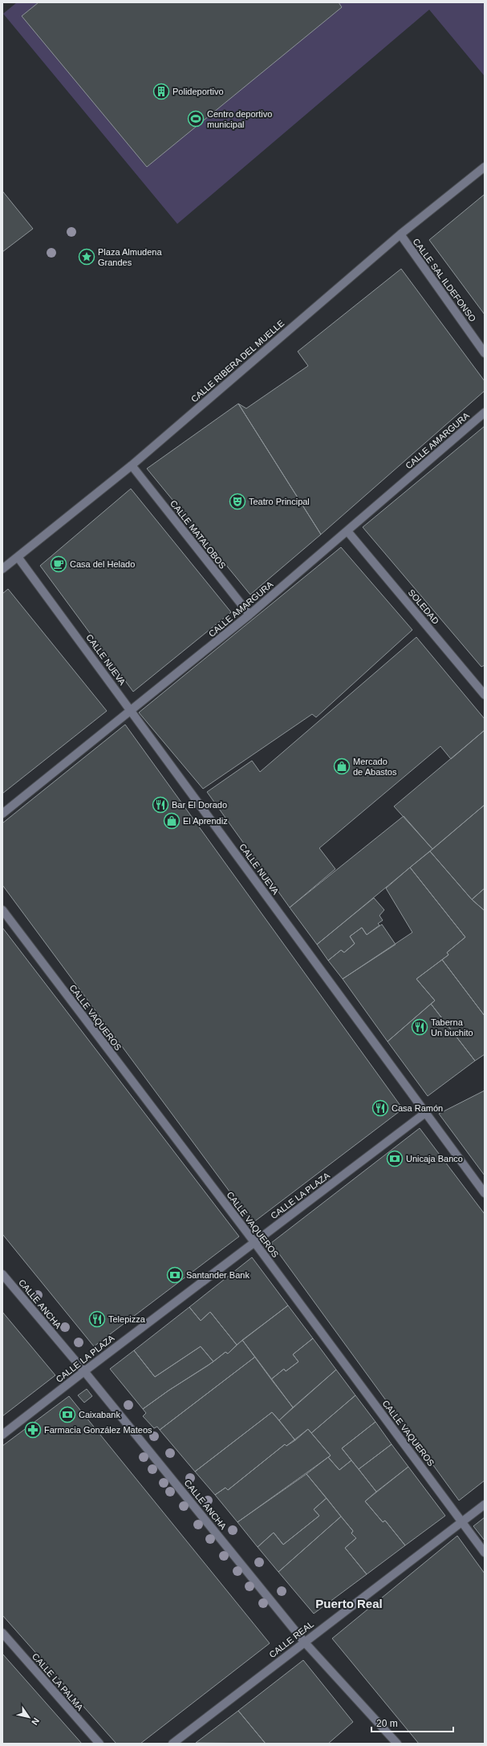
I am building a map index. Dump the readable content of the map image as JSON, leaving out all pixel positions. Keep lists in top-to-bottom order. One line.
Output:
{"streets":{"street":["CALLE SAL ILDEFONSO","CALLE RIBERA DEL MUELLE","CALLE AMARGURA","CALLE MATALOBOS","SOLEDAD","CALLE NUEVA","CALLE VAQUEROS","CALLE LA PLAZA","CALLE ANCHA","CALLE REAL","CALLE LA PALMA"]},"crossings":[["CALLE SAL ILDEFONSO","CALLE RIBERA DEL MUELLE"],["CALLE RIBERA DEL MUELLE","CALLE MATALOBOS"],["CALLE RIBERA DEL MUELLE","CALLE NUEVA"],["CALLE AMARGURA","CALLE MATALOBOS"],["CALLE AMARGURA","SOLEDAD"],["CALLE AMARGURA","CALLE NUEVA"],["CALLE NUEVA","CALLE LA PLAZA"],["CALLE VAQUEROS","CALLE LA PLAZA"],["CALLE VAQUEROS","CALLE REAL"],["CALLE LA PLAZA","CALLE ANCHA"],["CALLE ANCHA","CALLE REAL"]],"districts":["Puerto Real"],"places":{"building":["Polideportivo"],"sports":["Centro deportivo municipal"],"place":["Plaza Almudena Grandes"],"theatre":["Teatro Principal"],"cafe":["Casa del Helado"],"shop":["Mercado de Abastos","El Aprendiz"],"restaurant":["Bar El Dorado","Taberna Un buchito","Casa Ramón","Telepizza"],"bank":["Unicaja Banco","Santander Bank","Caixabank"],"pharmacy":["Farmacia González Mateos"]},"scale_bar":"20 m","north":"bottom right"}
